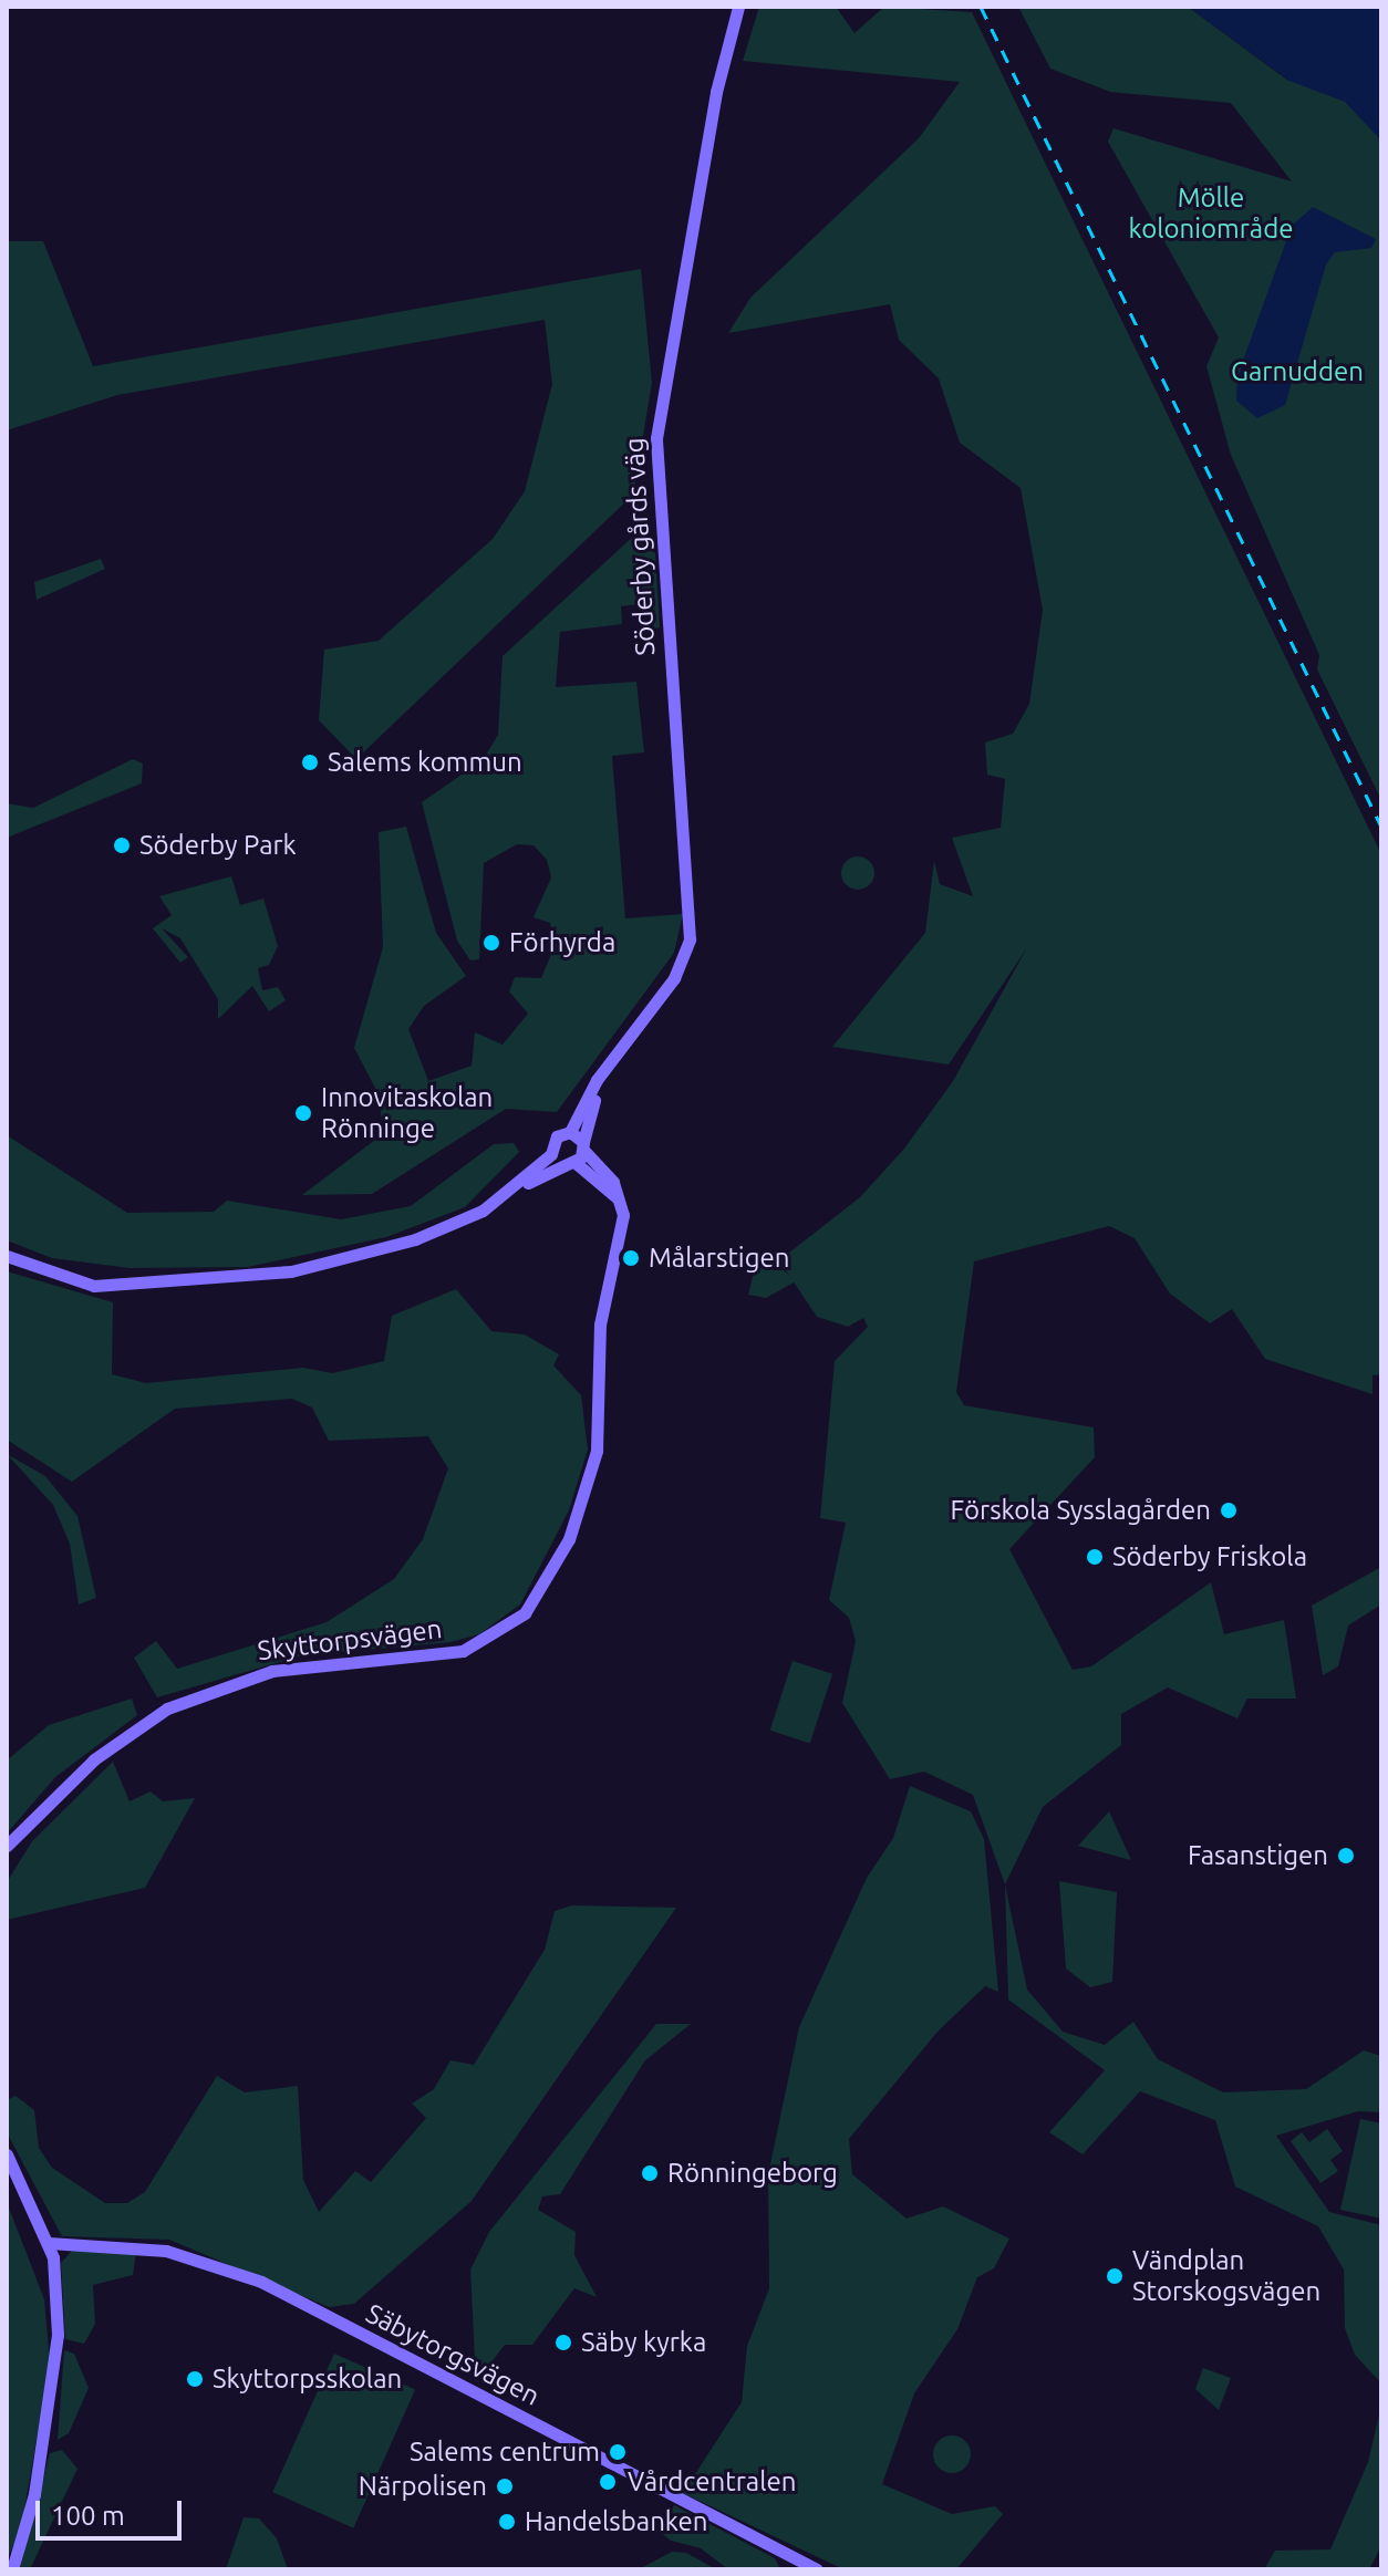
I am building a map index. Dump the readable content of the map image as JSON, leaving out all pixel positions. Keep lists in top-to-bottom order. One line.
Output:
{"streets":{"street":["Söderby gårds väg","Skyttorpsvägen","Säbytorgsvägen"]},"parks":["Mölle koloniområde","Garnudden"],"places":["Salems kommun","Söderby Park","Förhyrda","Innovitaskolan Rönninge","Målarstigen","Förskola Sysslagården","Söderby Friskola","Fasanstigen","Rönningeborg","Vändplan Storskogsvägen","Säby kyrka","Skyttorpsskolan","Salems centrum","Vårdcentralen","Närpolisen","Handelsbanken"],"scale_bar":"100 m"}
